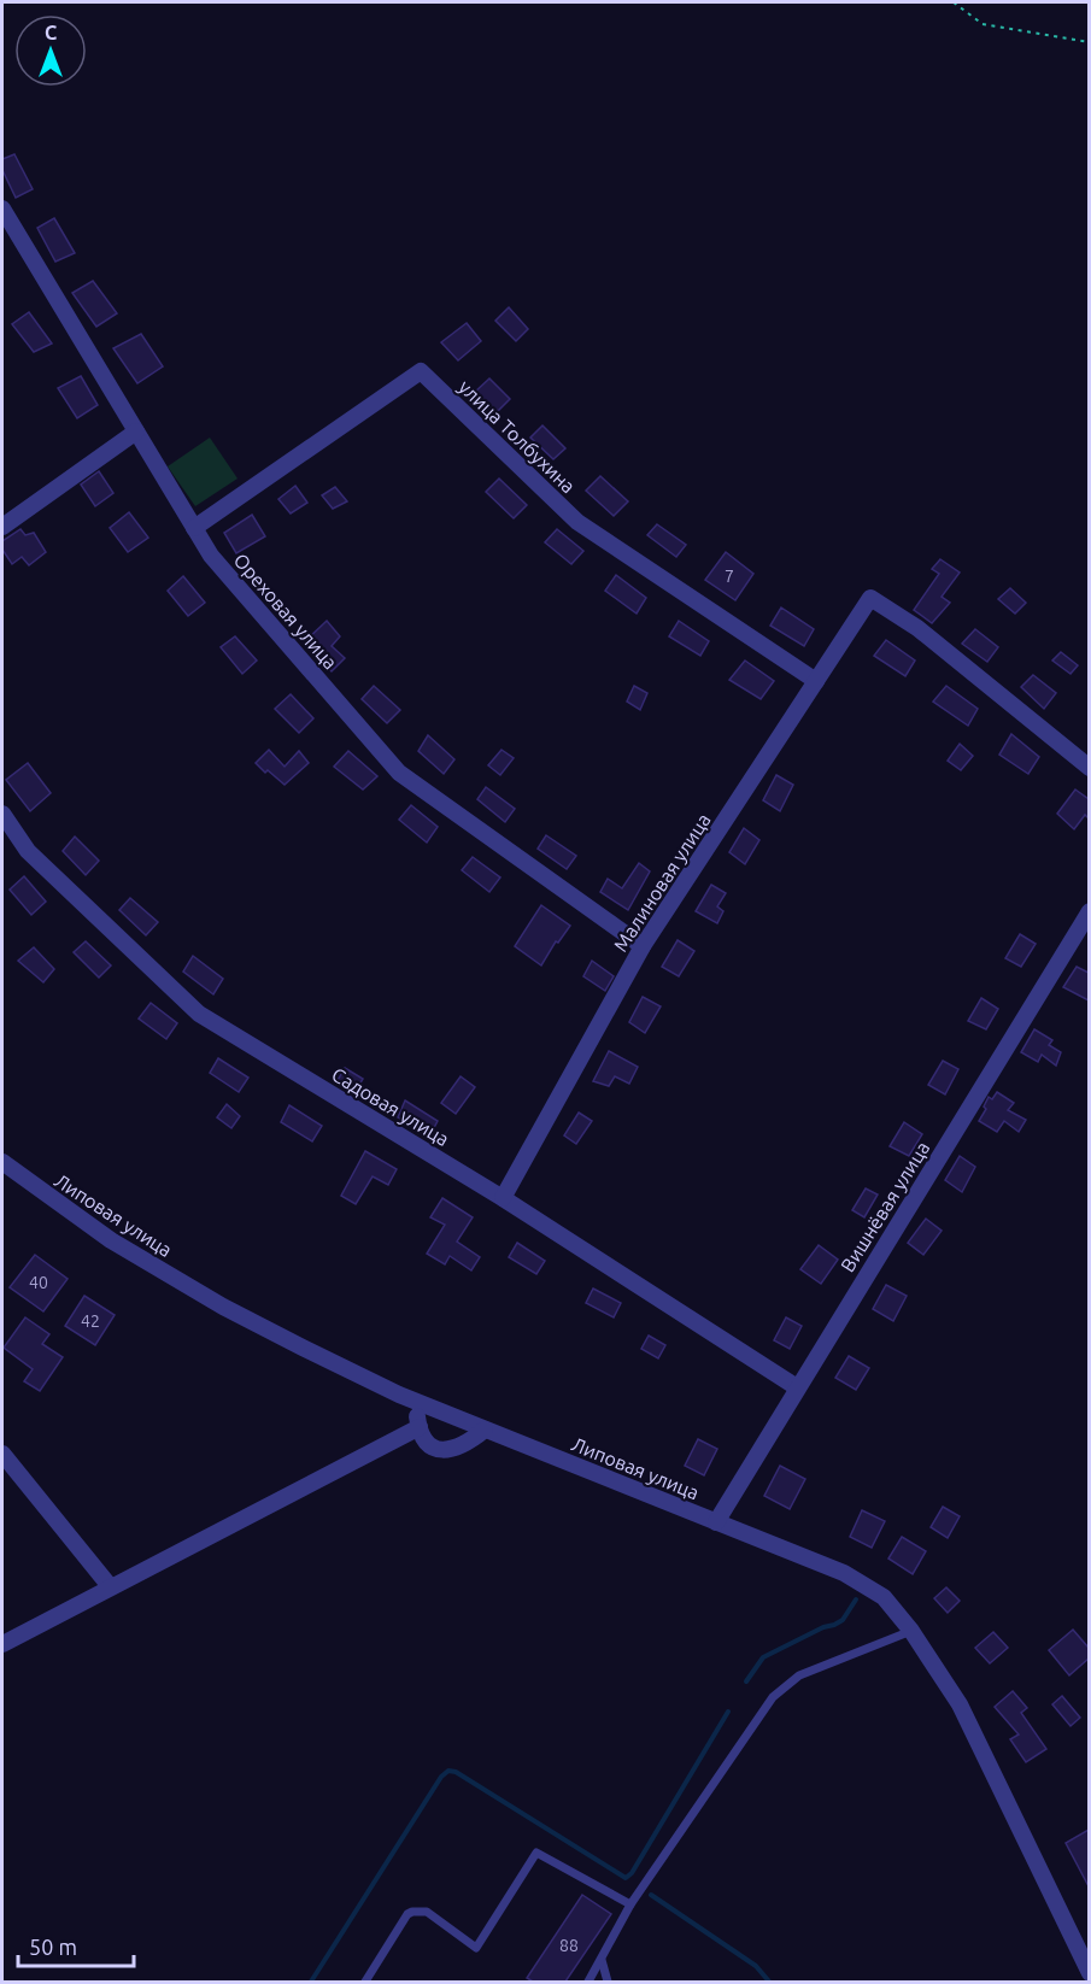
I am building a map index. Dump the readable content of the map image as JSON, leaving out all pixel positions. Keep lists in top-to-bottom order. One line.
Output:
{"streets":{"street":["улица Толбухина","Ореховая улица","Малиновая улица","Садовая улица","Вишнёвая улица","Липовая улица"]},"crossings":[["улица Толбухина","Ореховая улица"],["улица Толбухина","Малиновая улица"],["Ореховая улица","Малиновая улица"],["Малиновая улица","Садовая улица"],["Садовая улица","Вишнёвая улица"],["Вишнёвая улица","Липовая улица"]],"house_numbers":["7","40","42","88"],"scale_bar":"50 m","north":"top"}
